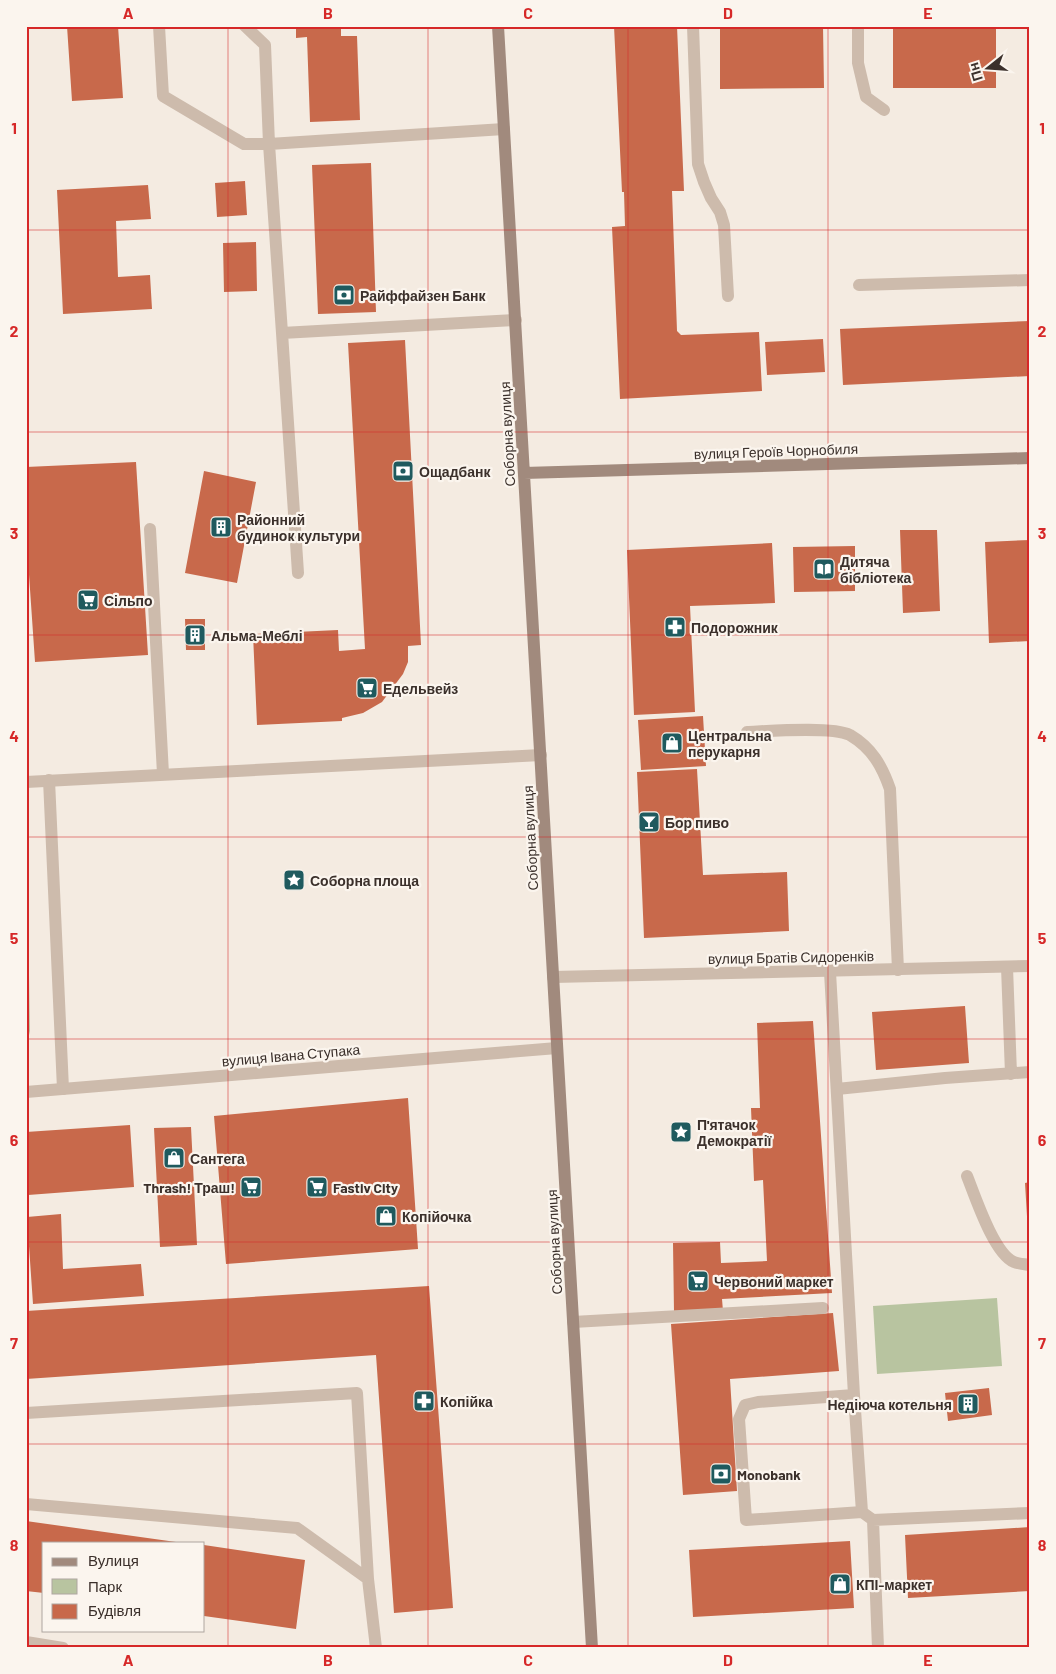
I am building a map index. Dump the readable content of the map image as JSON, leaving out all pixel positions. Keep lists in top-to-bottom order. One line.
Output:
{"streets":{"main road":["Соборна вулиця","вулиця Героїв Чорнобиля"],"street":["вулиця Братів Сидоренків","вулиця Івана Ступака"]},"crossings":[["Соборна вулиця","вулиця Героїв Чорнобиля"],["Соборна вулиця","вулиця Братів Сидоренків"],["Соборна вулиця","вулиця Івана Ступака"]],"places":{"bank":["Райффайзен Банк","Ощадбанк","Monobank"],"building":["Районний будинок культури","Альма-Меблі","Недіюча котельня"],"library":["Дитяча бібліотека"],"supermarket":["Сільпо","Едельвейз","Thrash! Траш!","Fastiv City","Червоний маркет"],"pharmacy":["Подорожник","Копійка"],"shop":["Центральна перукарня","Сантега","Копійочка","КПІ-маркет"],"bar":["Бор пиво"],"place":["Соборна площа","П'ятачок Демократії"]},"legend":["Вулиця","Парк","Будівля"],"north":"left","grid":{"columns":["A","B","C","D","E"],"rows":["1","2","3","4","5","6","7","8"]}}
